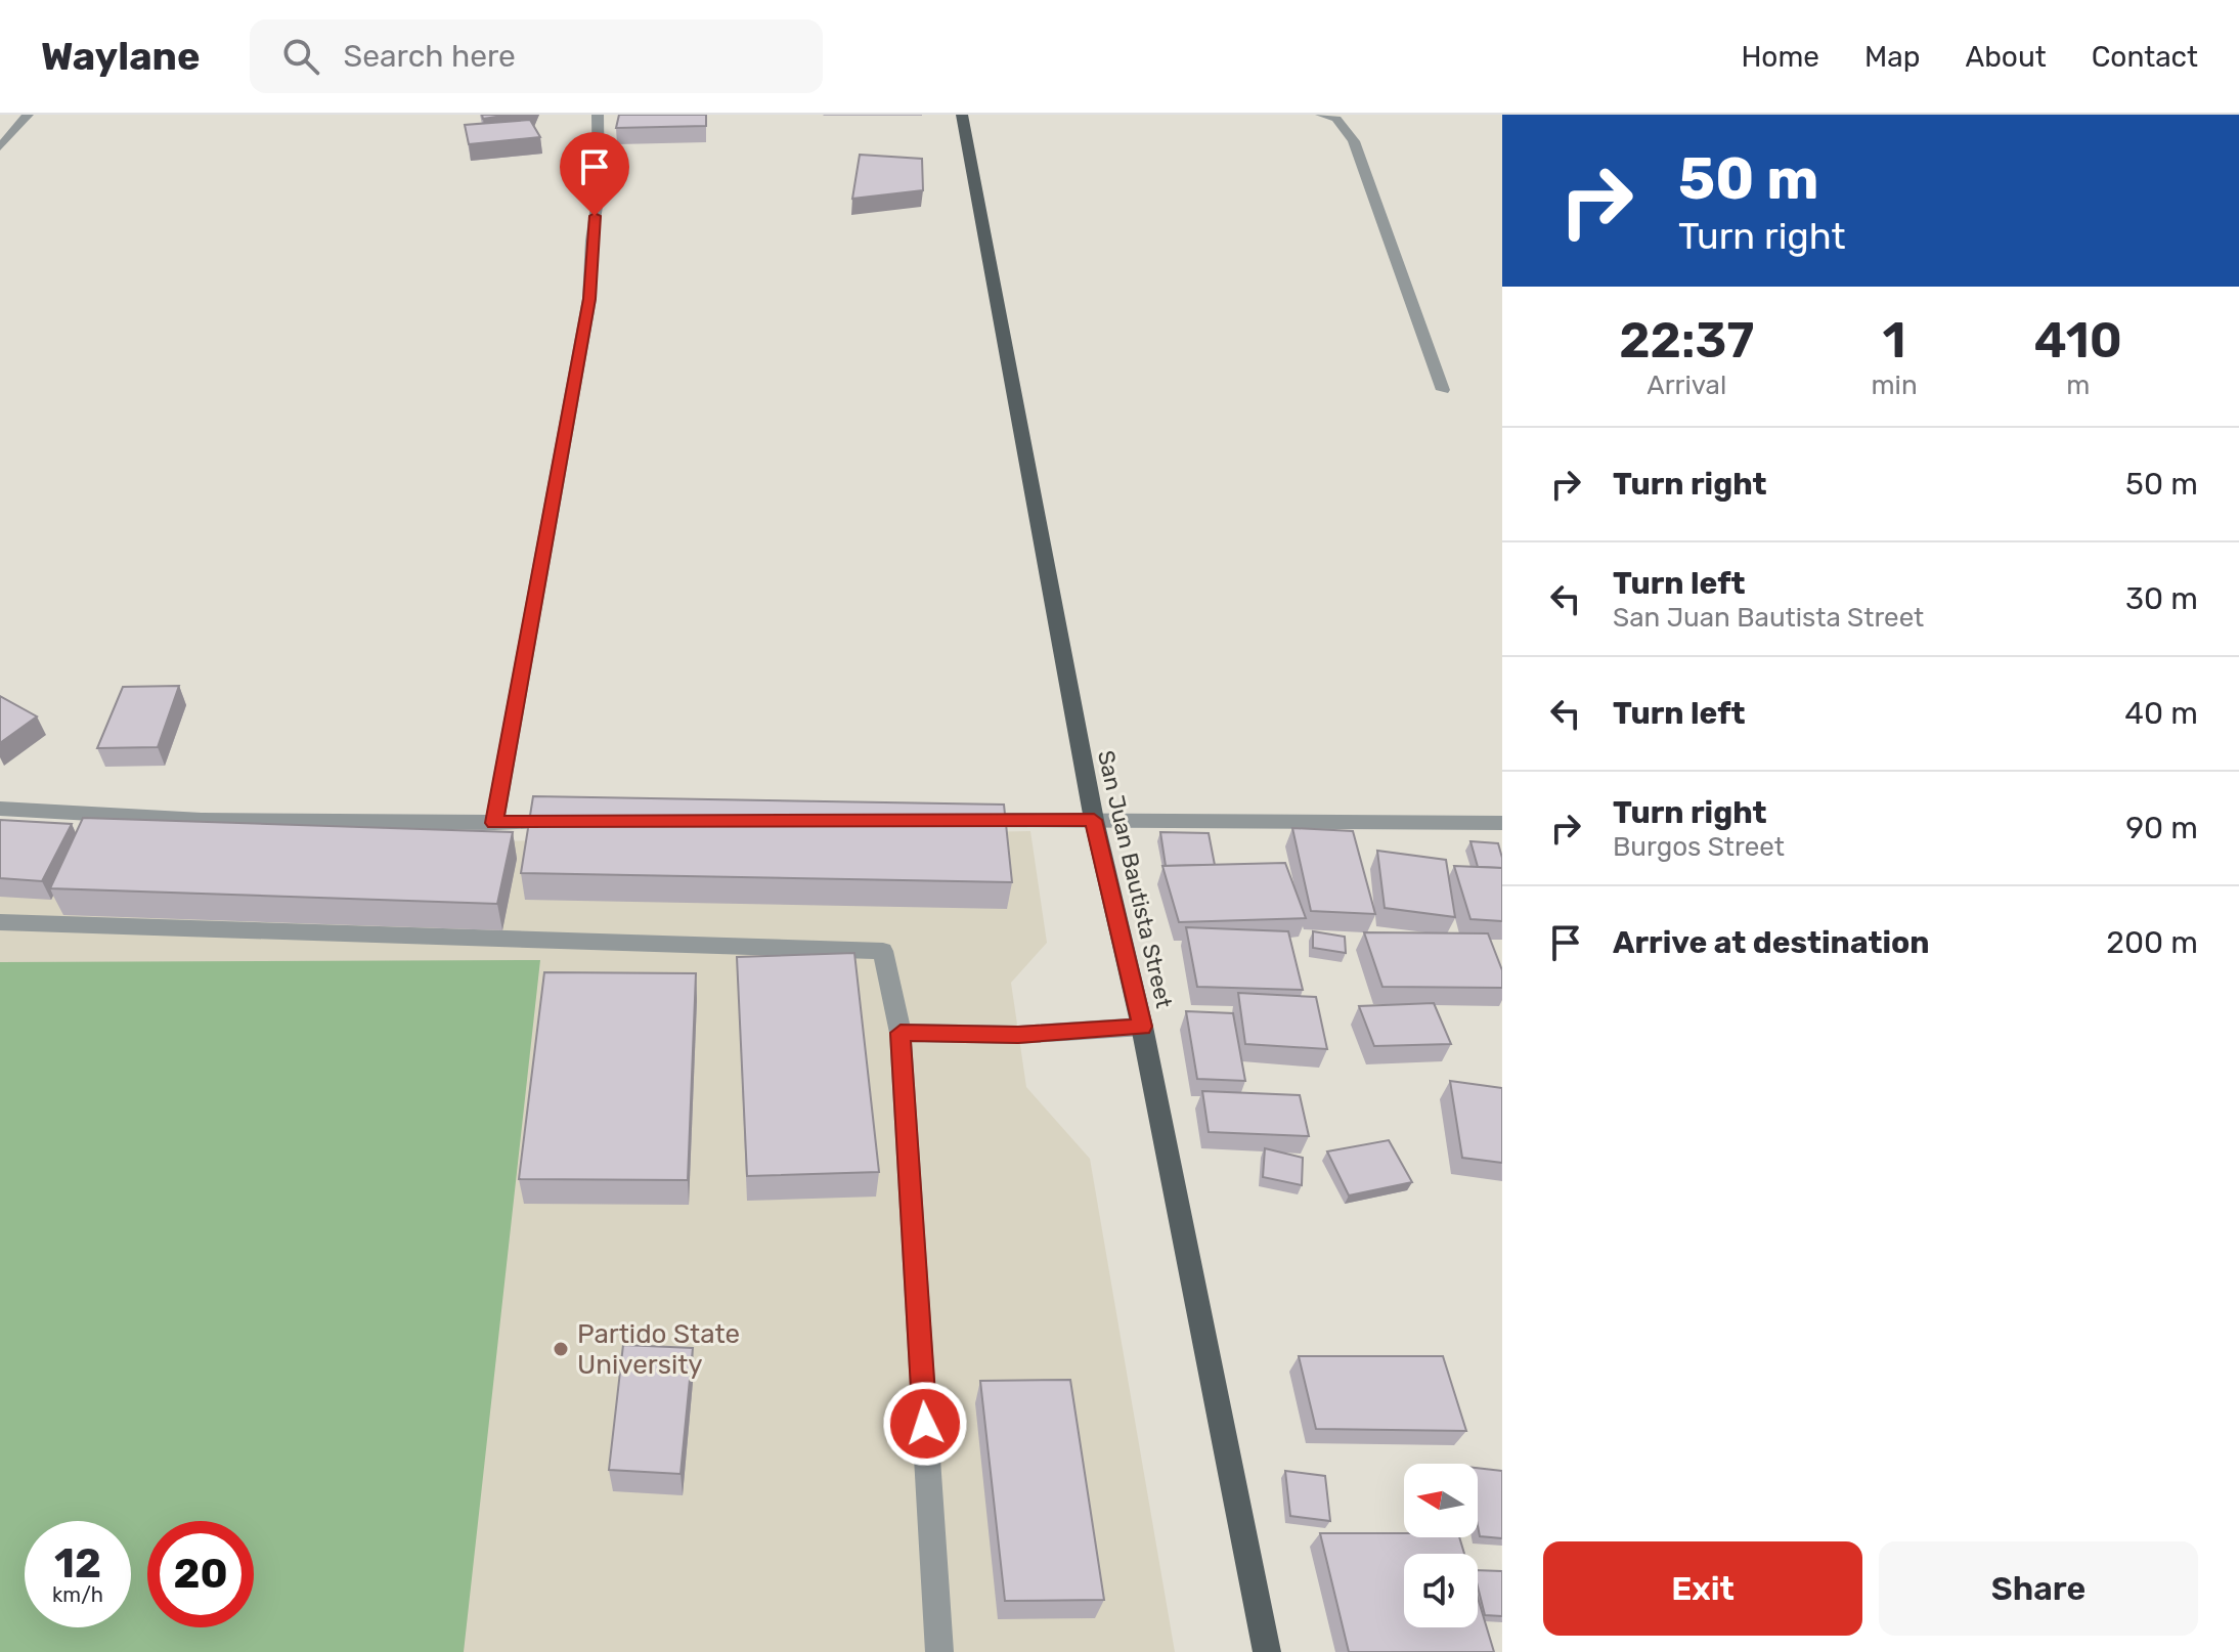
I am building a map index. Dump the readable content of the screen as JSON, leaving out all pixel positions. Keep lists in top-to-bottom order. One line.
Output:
{"streets":{"main road":["San Juan Bautista Street"]},"places":["Partido State University"],"north":"left","page":{"header":"Waylane","search":"Search here","nav":["Home","Map","About","Contact"],"turn":["50 m","Turn right"],"eta":["22:37","Arrival","1","min","410","m"],"list":[{"name":"Turn right","value":"50 m"},{"name":"Turn left","note":"San Juan Bautista Street","value":"30 m"},{"name":"Turn left","value":"40 m"},{"name":"Turn right","note":"Burgos Street","value":"90 m"},{"name":"Arrive at destination","value":"200 m"}],"speed":"12 km/h","limit":"20","buttons":["Exit","Share"]}}
